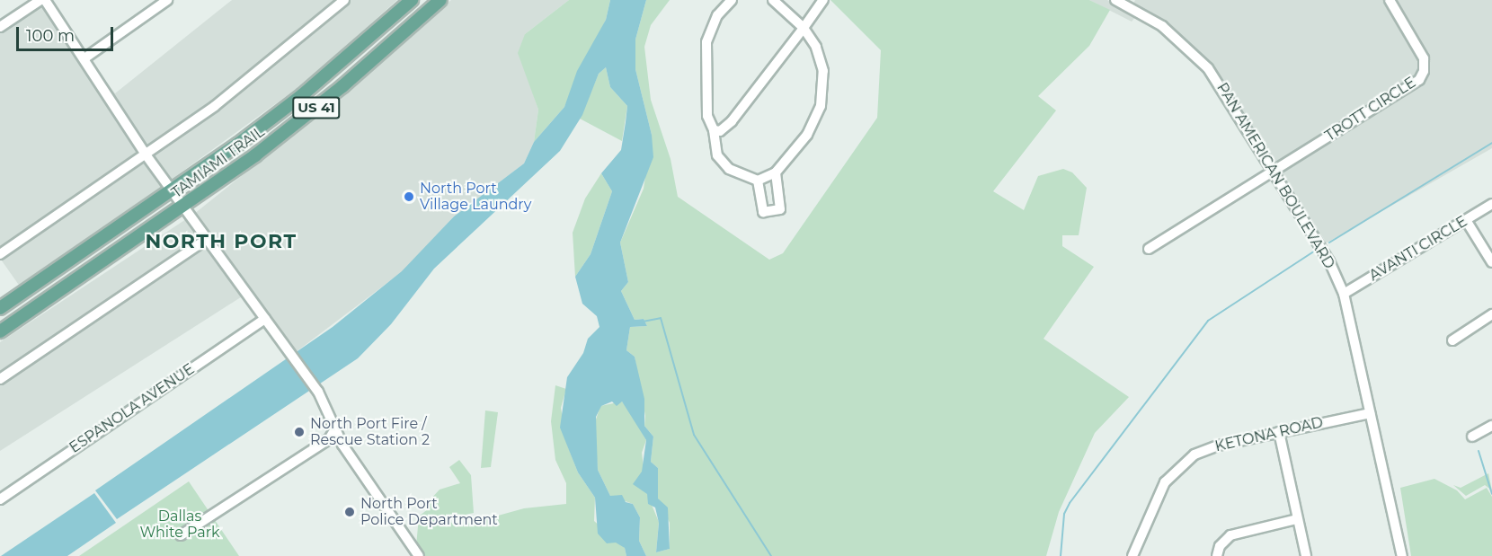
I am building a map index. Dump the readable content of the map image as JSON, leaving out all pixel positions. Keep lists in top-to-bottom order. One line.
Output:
{"streets":{"main road":["US 41","TAMIAMI TRAIL"],"street":["TROTT CIRCLE","PAN AMERICAN BOULEVARD","AVANTI CIRCLE","ESPANOLA AVENUE","KETONA ROAD"]},"crossings":[["TROTT CIRCLE","PAN AMERICAN BOULEVARD"],["PAN AMERICAN BOULEVARD","AVANTI CIRCLE"],["PAN AMERICAN BOULEVARD","KETONA ROAD"]],"districts":["NORTH PORT"],"parks":["Dallas White Park"],"places":["North Port Village Laundry","North Port Fire / Rescue Station 2","North Port Police Department"],"scale_bar":"100 m"}
